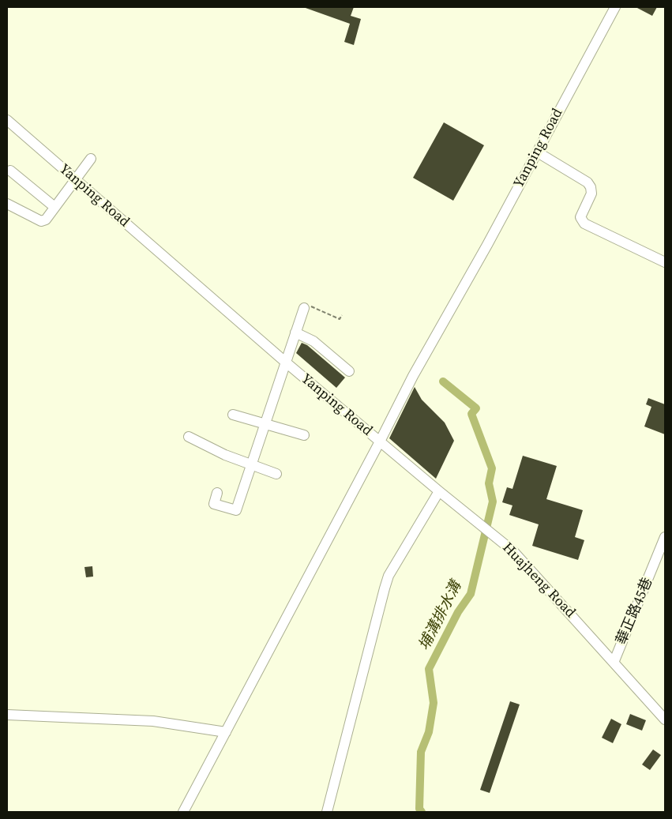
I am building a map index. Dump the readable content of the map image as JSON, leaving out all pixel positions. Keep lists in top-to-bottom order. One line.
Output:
{"streets":{"street":["Yanping Road","Huajheng Road","華正路45巷"]},"crossings":[["Yanping Road","Huajheng Road"],["Huajheng Road","華正路45巷"]],"water":["埔溝排水溝"]}
